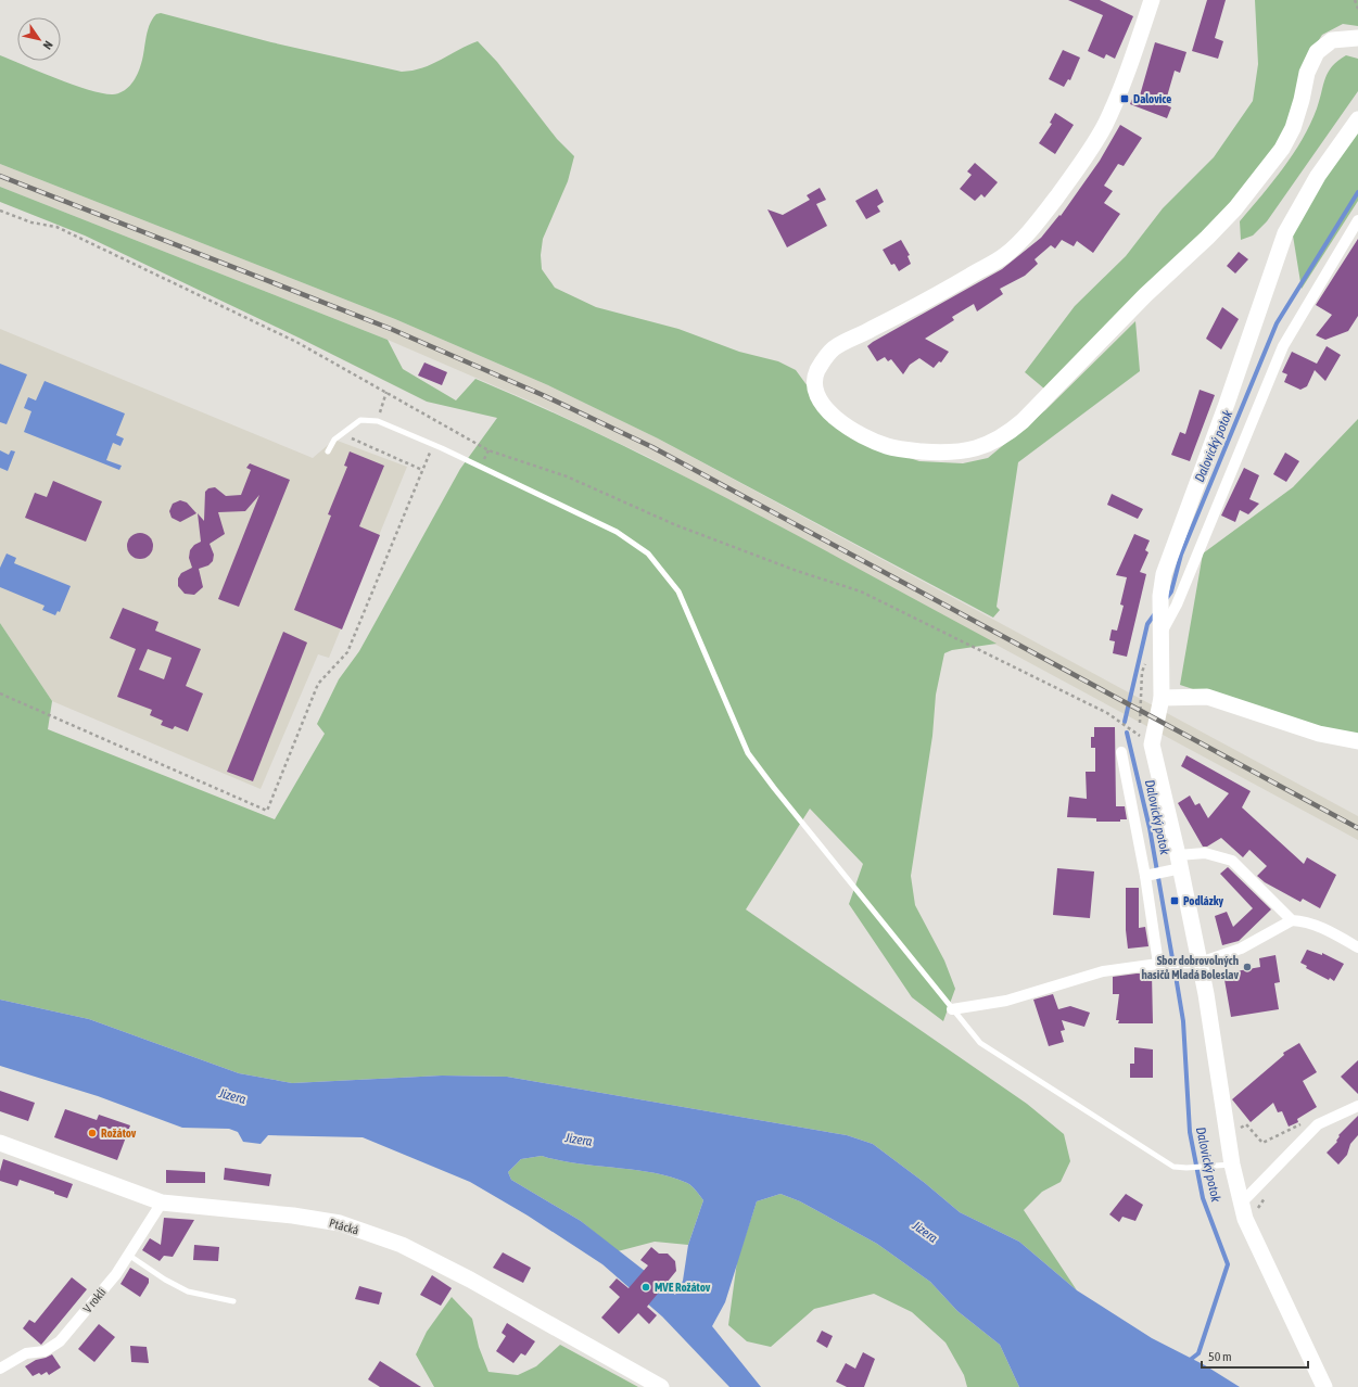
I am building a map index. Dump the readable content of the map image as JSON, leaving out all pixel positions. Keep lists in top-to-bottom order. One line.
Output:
{"streets":{"main road":["Ptácká"],"street":["V rokli"]},"crossings":[["Ptácká","V rokli"]],"water":["Dalovický potok","Jizera"],"places":{"transit":["Dalovice","Podlázky"],"other":["Sbor dobrovolných hasičů Mladá Boleslav","Rožátov","MVE Rožátov"]},"scale_bar":"50 m","north":"bottom right"}
